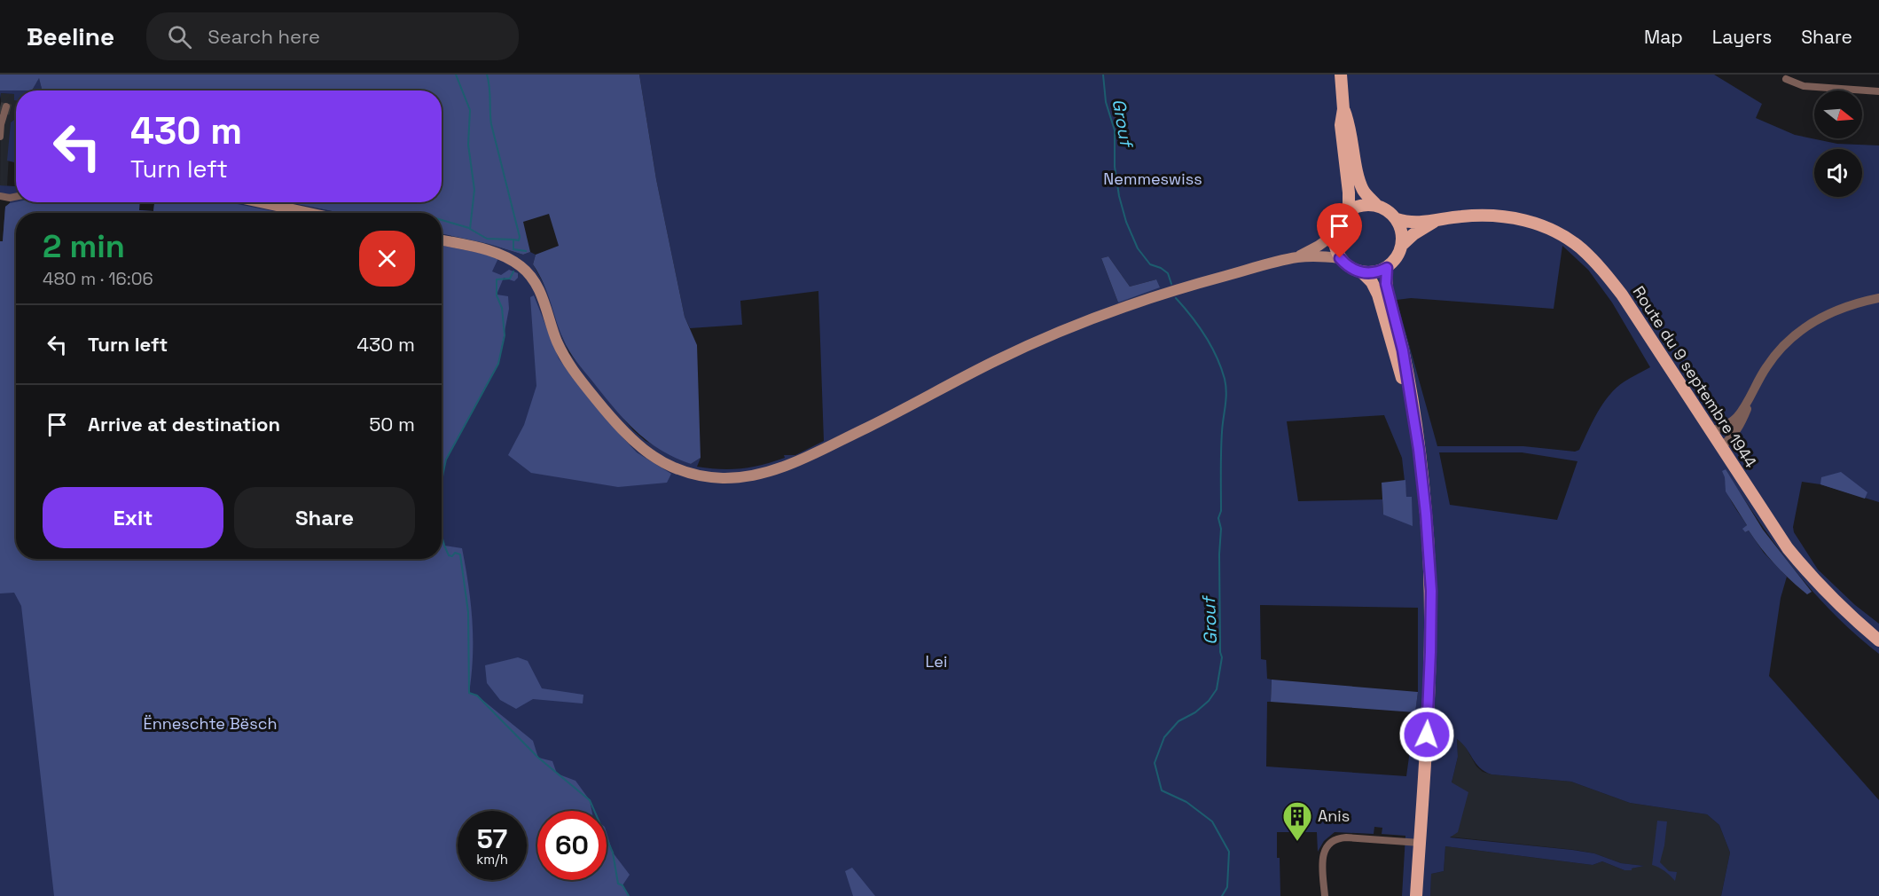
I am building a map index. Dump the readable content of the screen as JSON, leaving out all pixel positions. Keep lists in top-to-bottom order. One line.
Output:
{"streets":{"main road":["Route du 9 septembre 1944"]},"water":["Grouf"],"parks":["Nemmeswiss","Lei","Ënneschte Bësch"],"places":{"building":["Anis"]},"north":"right","page":{"header":"Beeline","search":"Search here","nav":["Map","Layers","Share"],"turn":["430 m","Turn left"],"heading":["2 min","480 m · 16:06"],"list":[{"name":"Turn left","value":"430 m"},{"name":"Arrive at destination","value":"50 m"}],"buttons":["Exit","Share"],"speed":"57 km/h","limit":"60"}}
